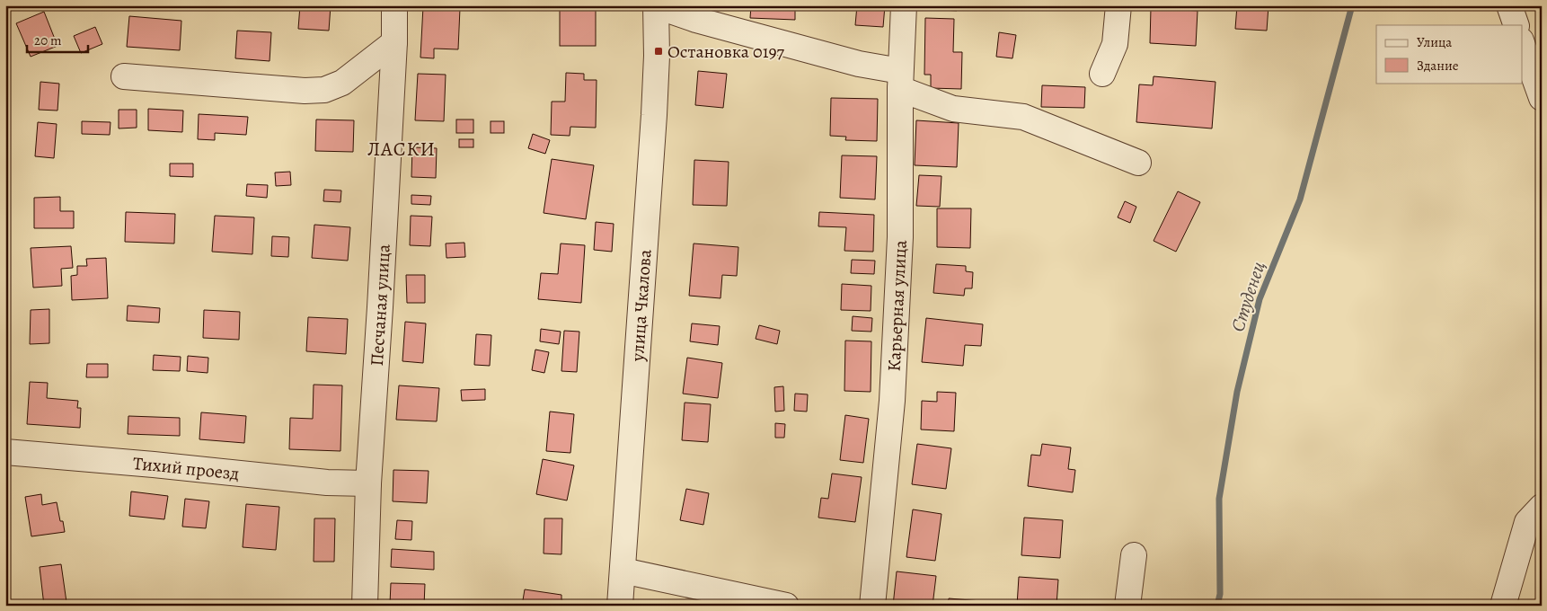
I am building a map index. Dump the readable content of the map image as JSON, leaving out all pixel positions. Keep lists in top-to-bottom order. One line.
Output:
{"streets":{"street":["Песчаная улица","улица Чкалова","Карьерная улица","Тихий проезд"]},"crossings":[["Песчаная улица","Тихий проезд"]],"districts":["ЛАСКИ"],"water":["Студенец"],"places":{"transit":["Остановка 0197"]},"legend":["Улица","Здание"],"scale_bar":"20 m"}
